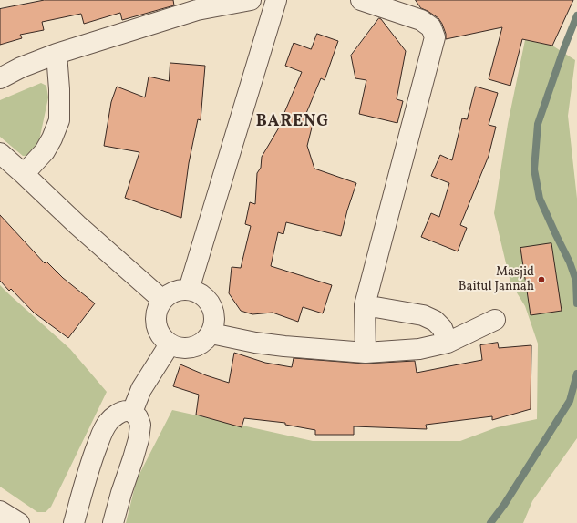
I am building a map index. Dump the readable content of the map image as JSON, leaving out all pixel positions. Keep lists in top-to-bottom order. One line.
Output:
{"districts":["BARENG"],"places":["Masjid Baitul Jannah"]}
